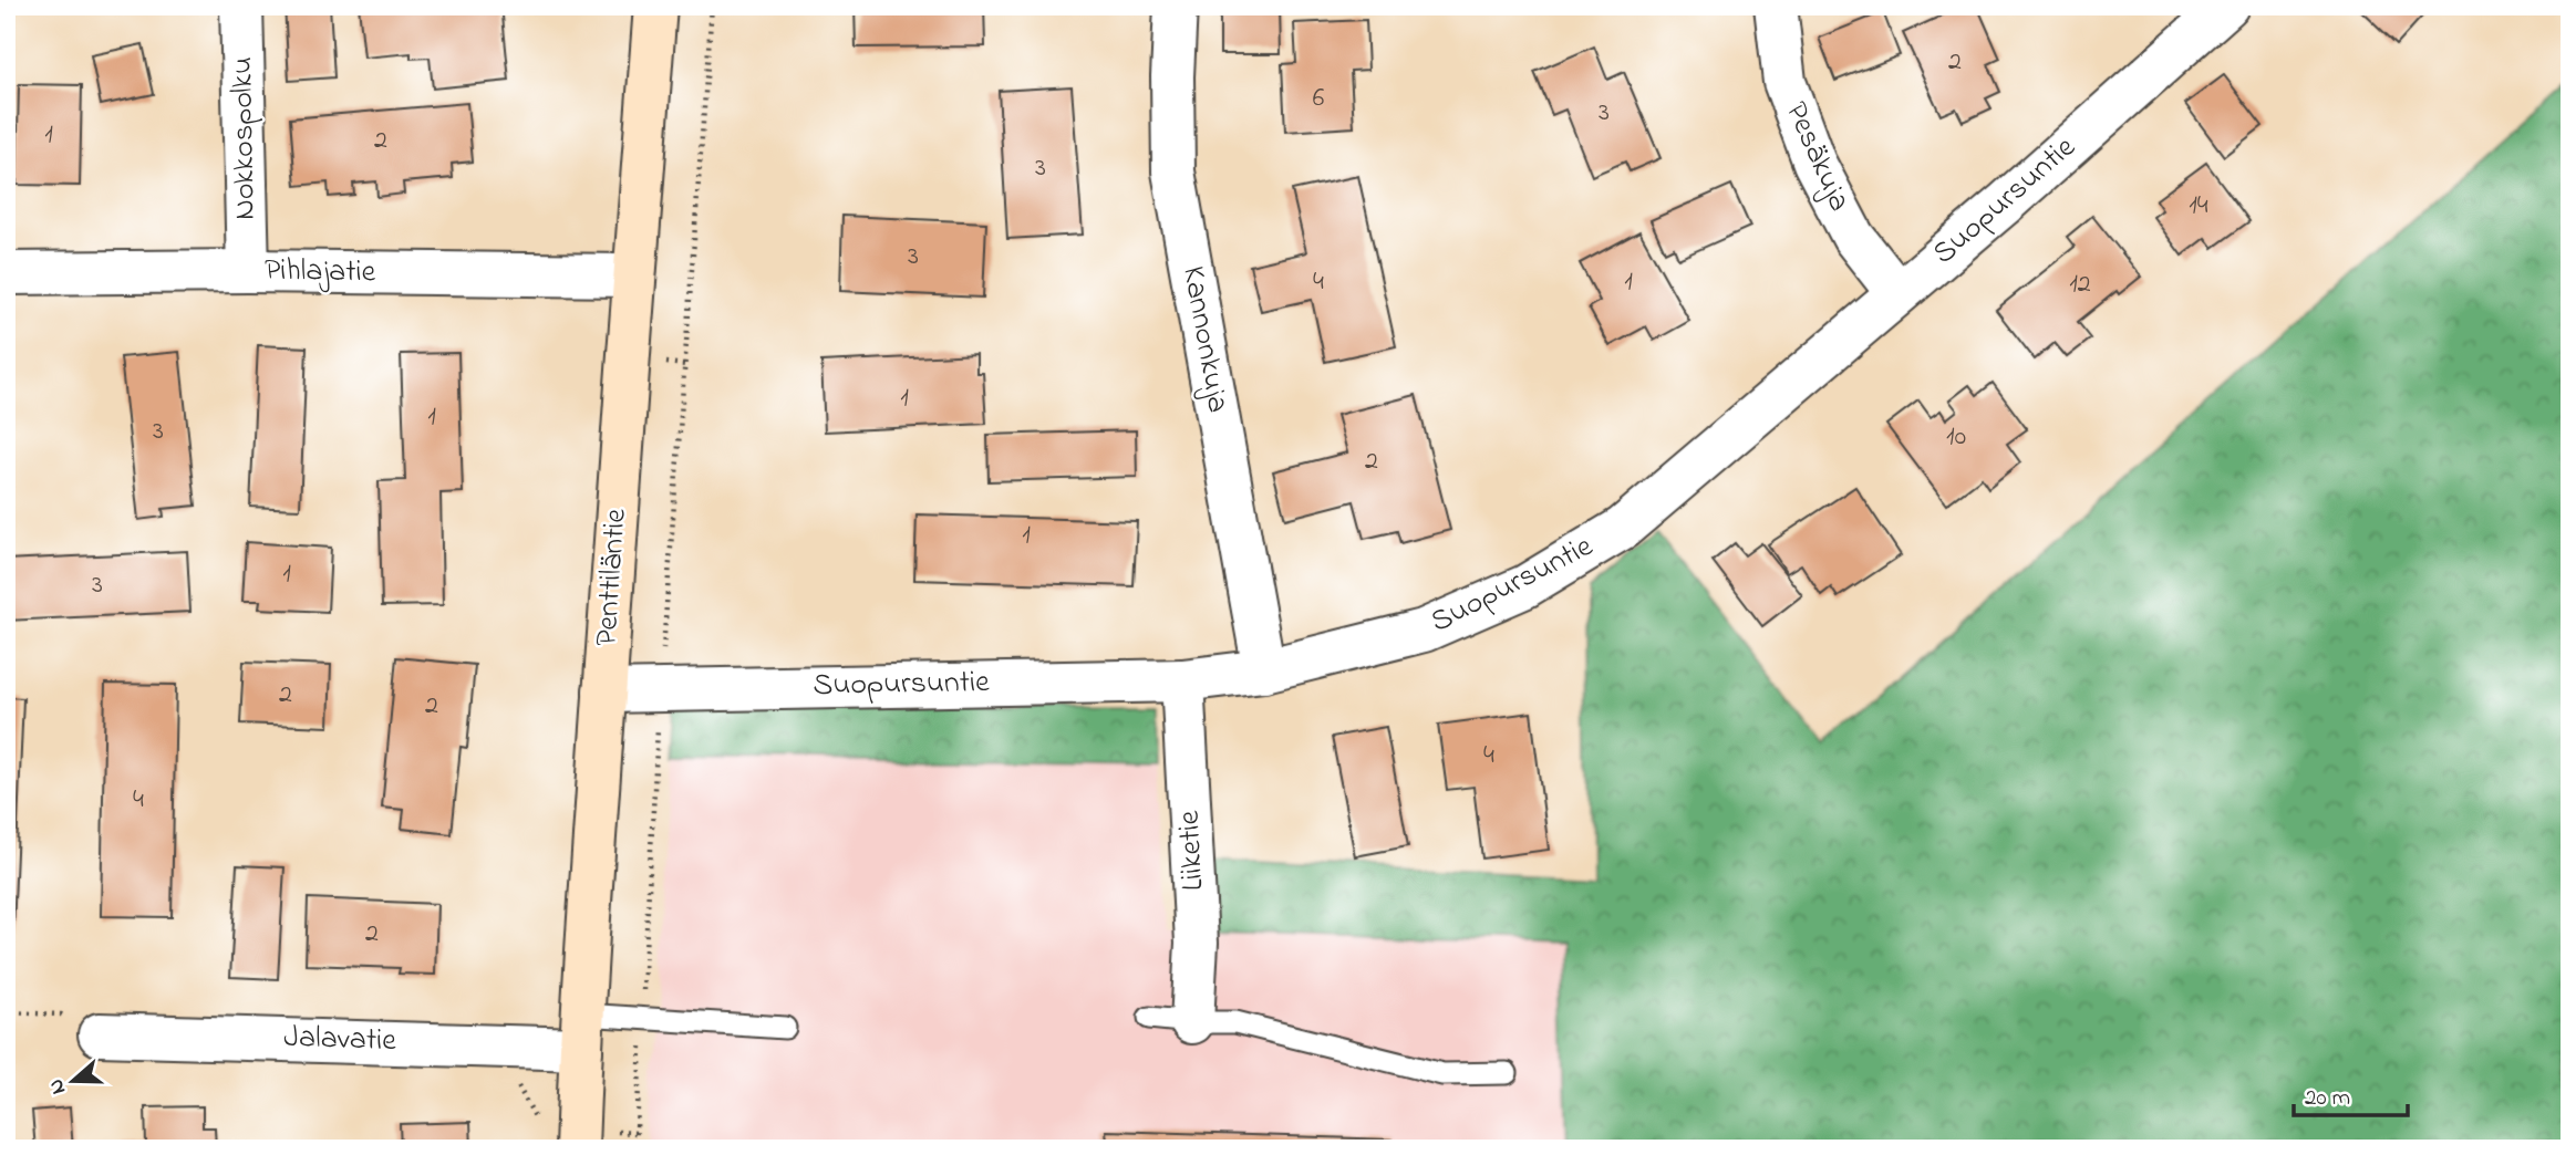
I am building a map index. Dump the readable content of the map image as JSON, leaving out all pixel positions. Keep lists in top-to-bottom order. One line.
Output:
{"streets":{"street":["Nokkospolku","Pesäkuja","Suopursuntie","Pihlajatie","Kannonkuja","Penttiläntie","Liiketie","Jalavatie"]},"crossings":[["Nokkospolku","Pihlajatie"],["Pesäkuja","Suopursuntie"],["Suopursuntie","Kannonkuja"],["Suopursuntie","Penttiläntie"],["Suopursuntie","Liiketie"],["Pihlajatie","Penttiläntie"],["Penttiläntie","Jalavatie"]],"house_numbers":["2","6","3","1","2","3","14","3","4","1","12","1","1","3","10","2","1","1","3","2","2","4","4","2"],"scale_bar":"20 m","north":"left"}
